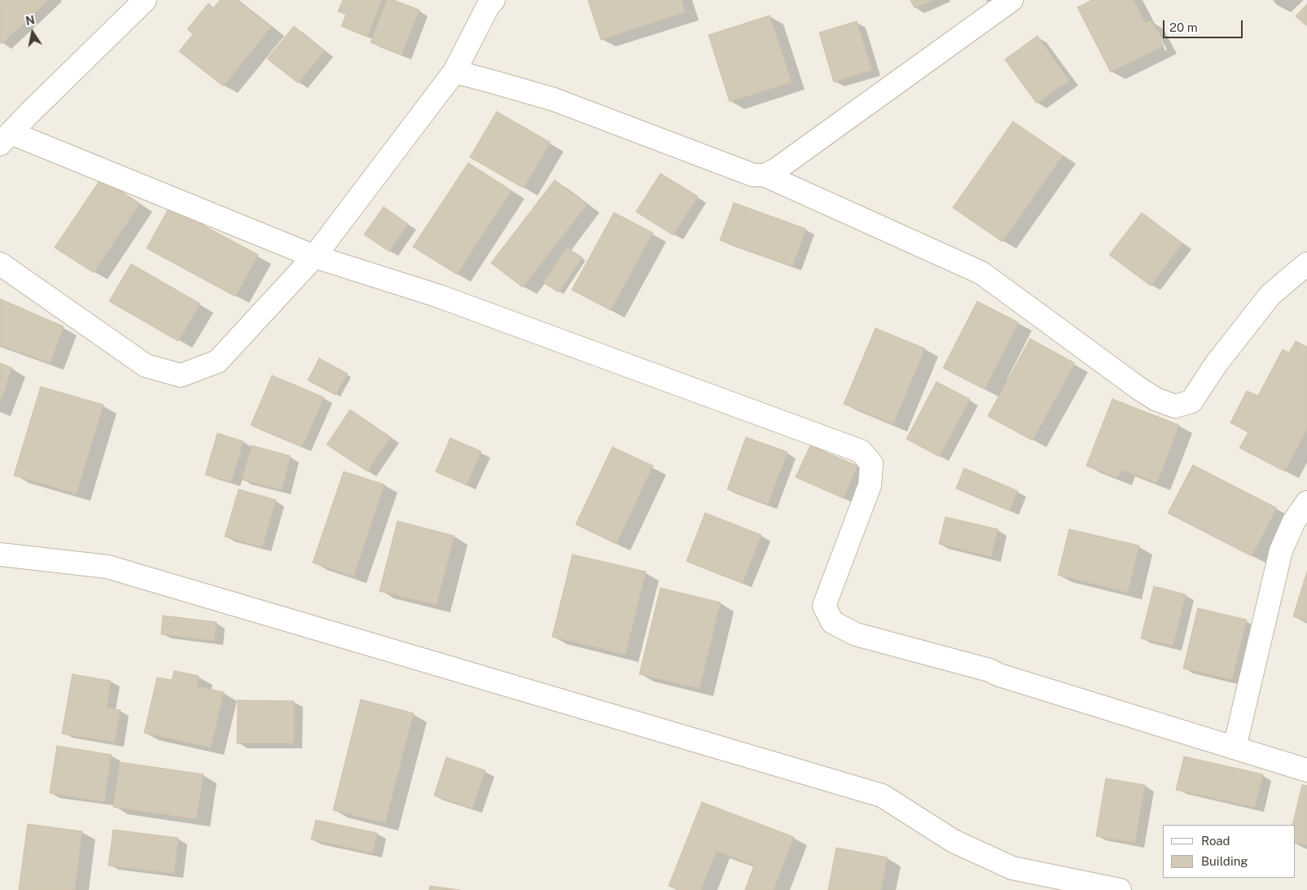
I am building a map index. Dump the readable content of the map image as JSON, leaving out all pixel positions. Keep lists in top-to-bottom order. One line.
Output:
{"legend":["Road","Building"],"scale_bar":"20 m","north":"top"}
